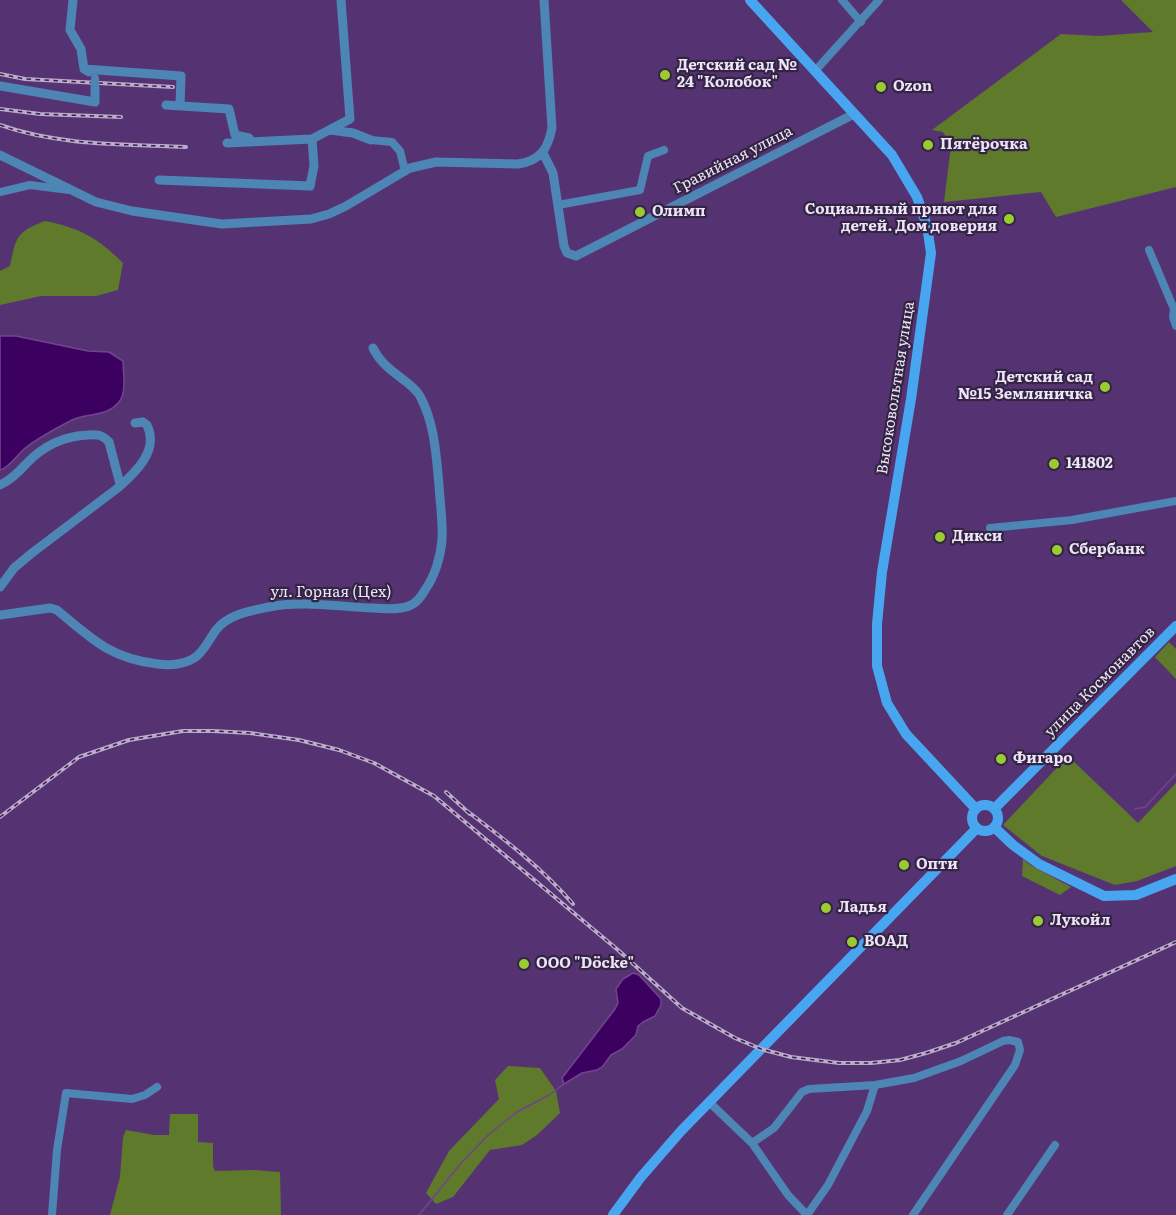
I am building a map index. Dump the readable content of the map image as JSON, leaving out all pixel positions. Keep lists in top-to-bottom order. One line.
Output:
{"streets":{"main road":["Высоковольтная улица","улица Космонавтов"],"street":["Гравийная улица","ул. Горная (Цех)"]},"crossings":[["Гравийная улица","Высоковольтная улица"],["Высоковольтная улица","улица Космонавтов"]],"places":["Детский сад № 24 \"Колобок\"","Ozon","Пятёрочка","Олимп","Социальный приют для детей. Дом доверия","Детский сад №15 Земляничка","141802","Дикси","Сбербанк","Фигаро","Опти","Ладья","Лукойл","ВОАД","ООО \"Döcke\""]}
